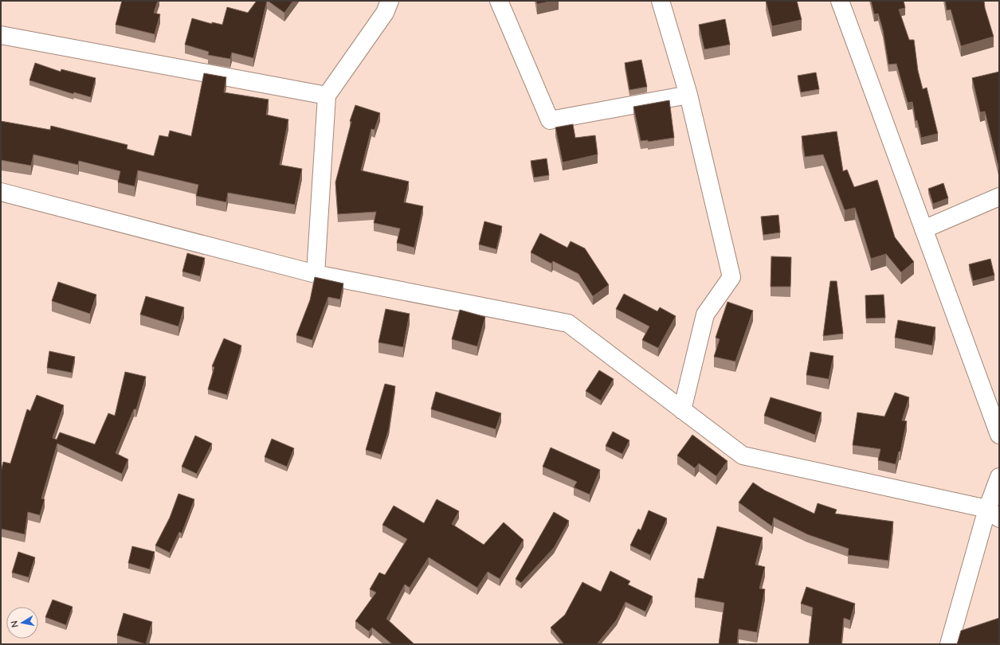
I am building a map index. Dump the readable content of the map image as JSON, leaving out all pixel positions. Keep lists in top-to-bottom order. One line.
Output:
{"north":"left"}
